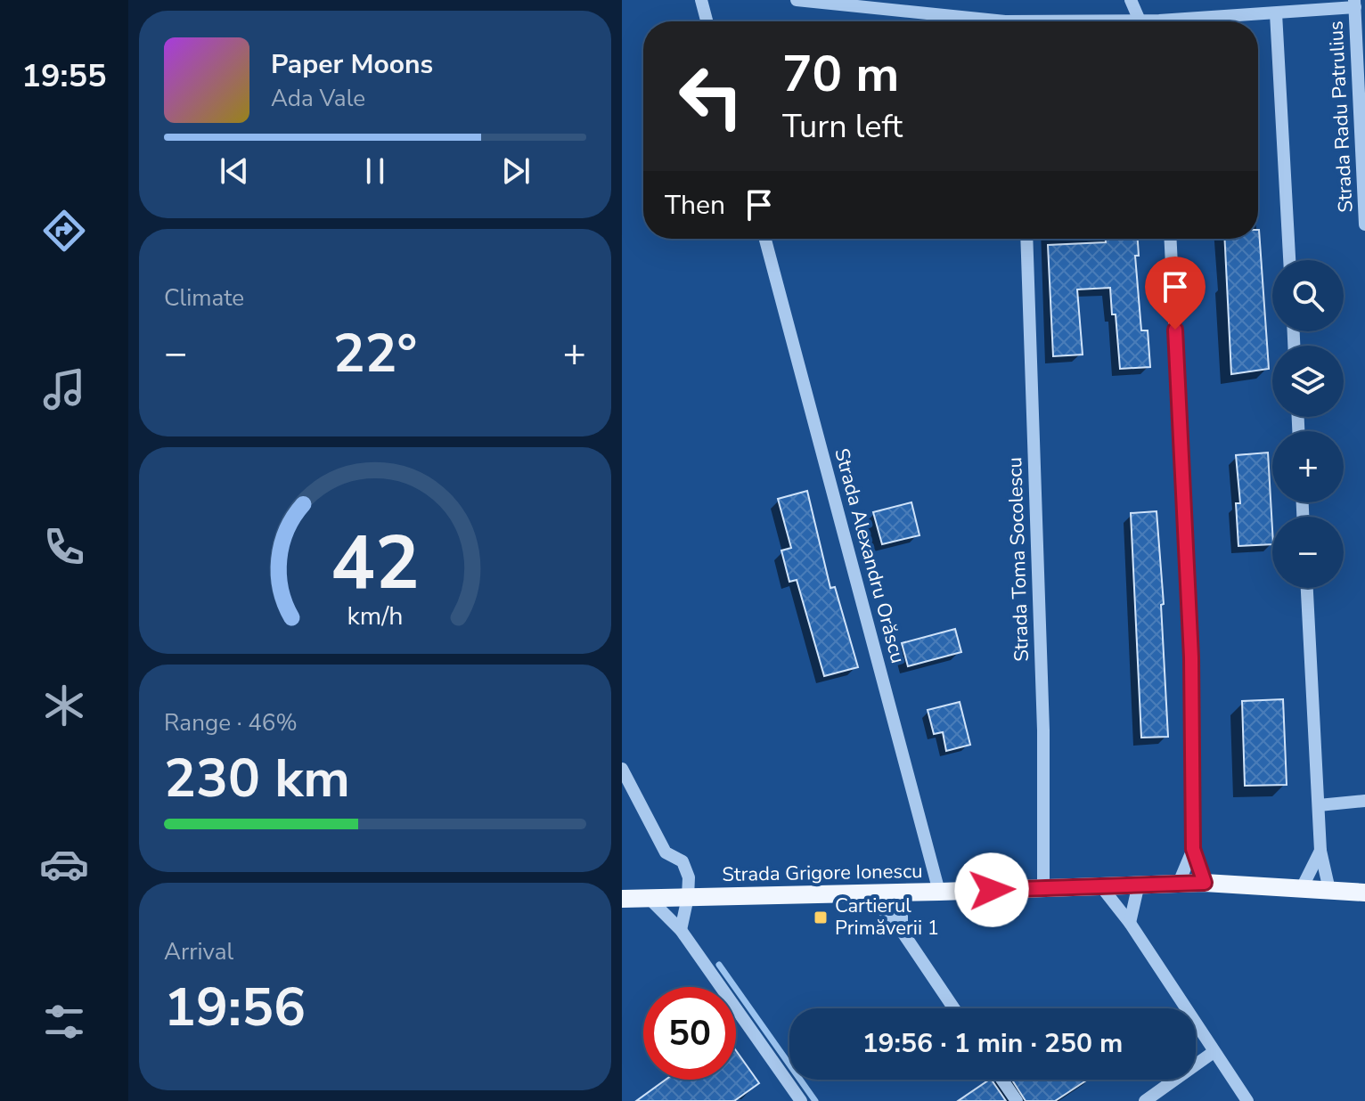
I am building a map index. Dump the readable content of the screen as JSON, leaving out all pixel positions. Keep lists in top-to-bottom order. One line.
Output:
{"streets":{"main road":["Strada Grigore Ionescu"],"street":["Strada Radu Patrulius","Strada Alexandru Orăscu","Strada Toma Socolescu"]},"crossings":[["Strada Alexandru Orăscu","Strada Grigore Ionescu"],["Strada Toma Socolescu","Strada Grigore Ionescu"]],"places":{"transit":["Cartierul Primăverii 1"]},"page":{"tabs":"19:55","turn":["70 m","Turn left"],"song":["Paper Moons","Ada Vale"],"then":"Then","tile":["Climate",["Range · 46%","230 km"],["Arrival","19:56"]],"map_buttons":["+","−"],"heat":["−","22°","+"],"limit":"50","trip":"19:56 · 1 min · 250 m","gauge":["42","km/h"]}}
